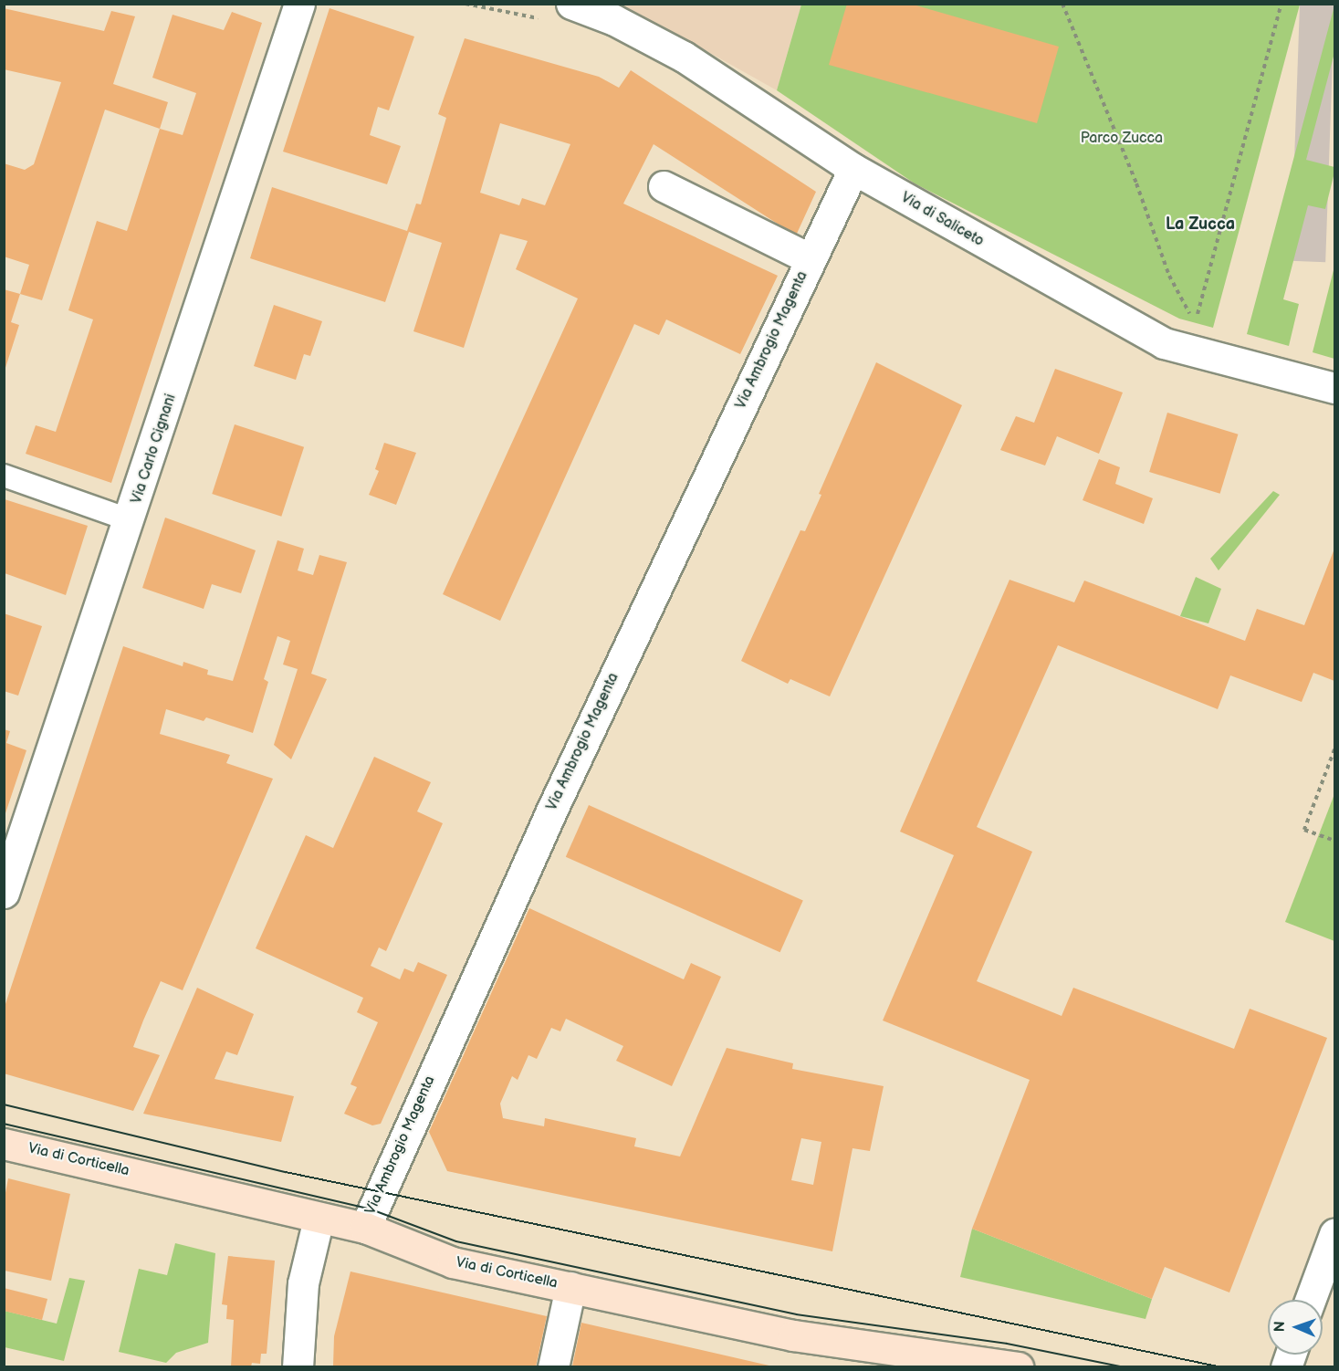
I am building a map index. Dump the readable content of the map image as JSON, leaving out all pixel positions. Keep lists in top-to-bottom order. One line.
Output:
{"streets":{"main road":["Via di Corticella"],"street":["Via di Saliceto","Via Ambrogio Magenta","Via Carlo Cignani"]},"crossings":[["Via di Saliceto","Via Ambrogio Magenta"],["Via Ambrogio Magenta","Via di Corticella"]],"districts":["La Zucca"],"parks":["Parco Zucca"],"north":"left"}
